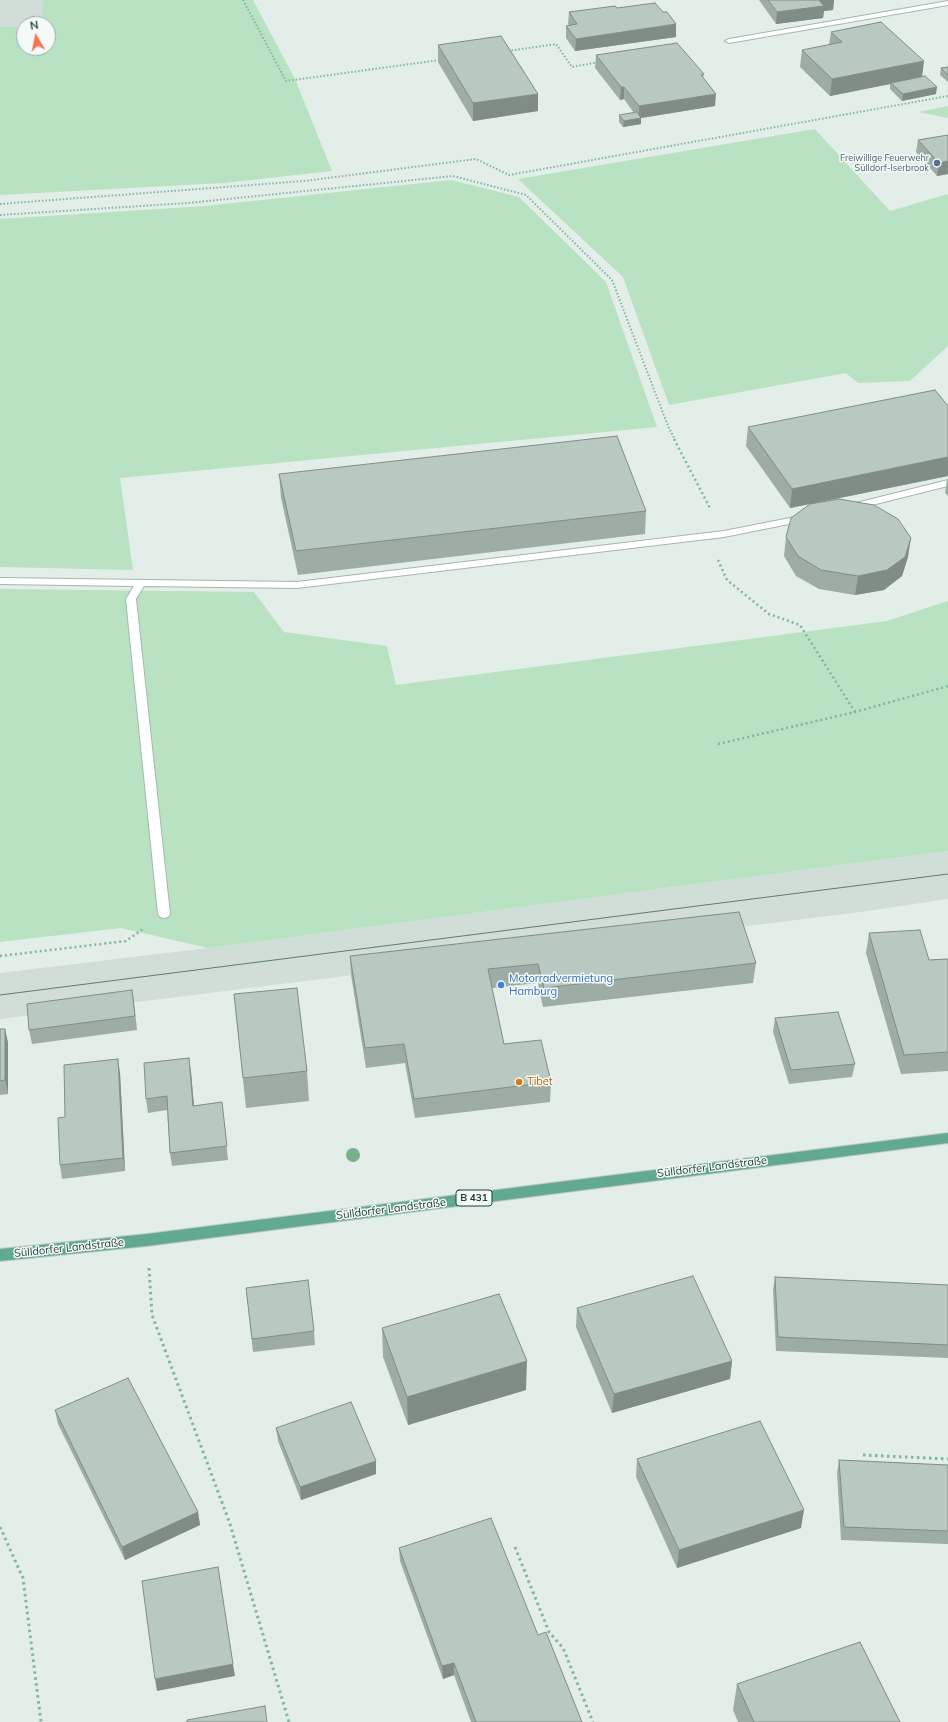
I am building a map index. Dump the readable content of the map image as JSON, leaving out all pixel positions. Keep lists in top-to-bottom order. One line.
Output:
{"streets":{"main road":["Sülldorfer Landstraße","B 431"]},"places":["Freiwillige Feuerwehr Sülldorf-Iserbrook","Motorradvermietung Hamburg","Tibet"],"north":"top"}
